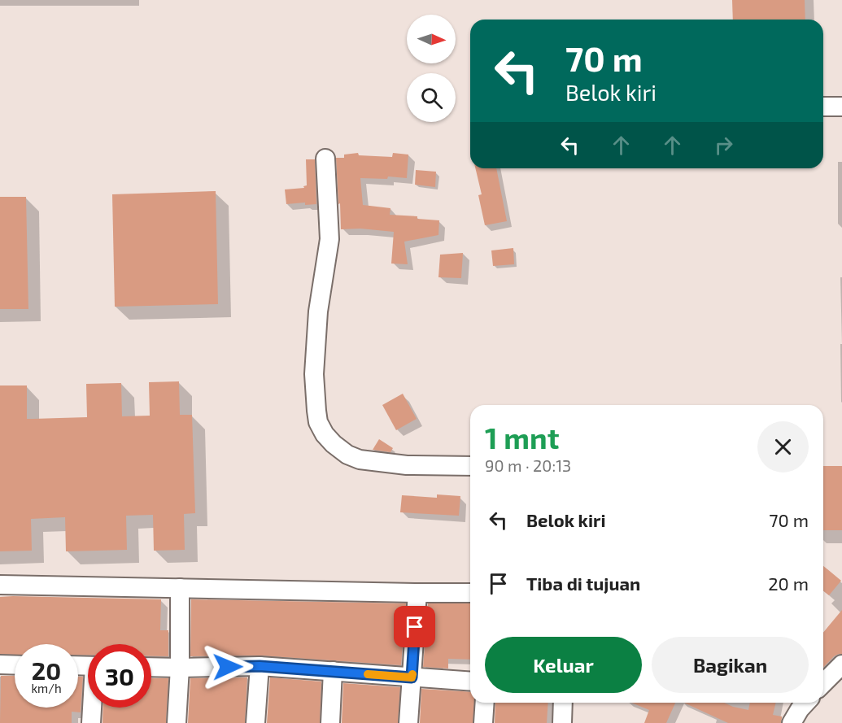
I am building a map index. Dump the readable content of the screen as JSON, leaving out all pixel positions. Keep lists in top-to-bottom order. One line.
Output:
{"north":"right","page":{"turn":["70 m","Belok kiri"],"heading":["1 mnt","90 m · 20:13"],"list":[{"name":"Belok kiri","value":"70 m"},{"name":"Tiba di tujuan","value":"20 m"}],"buttons":["Keluar","Bagikan"],"speed":"20 km/h","limit":"30"}}
